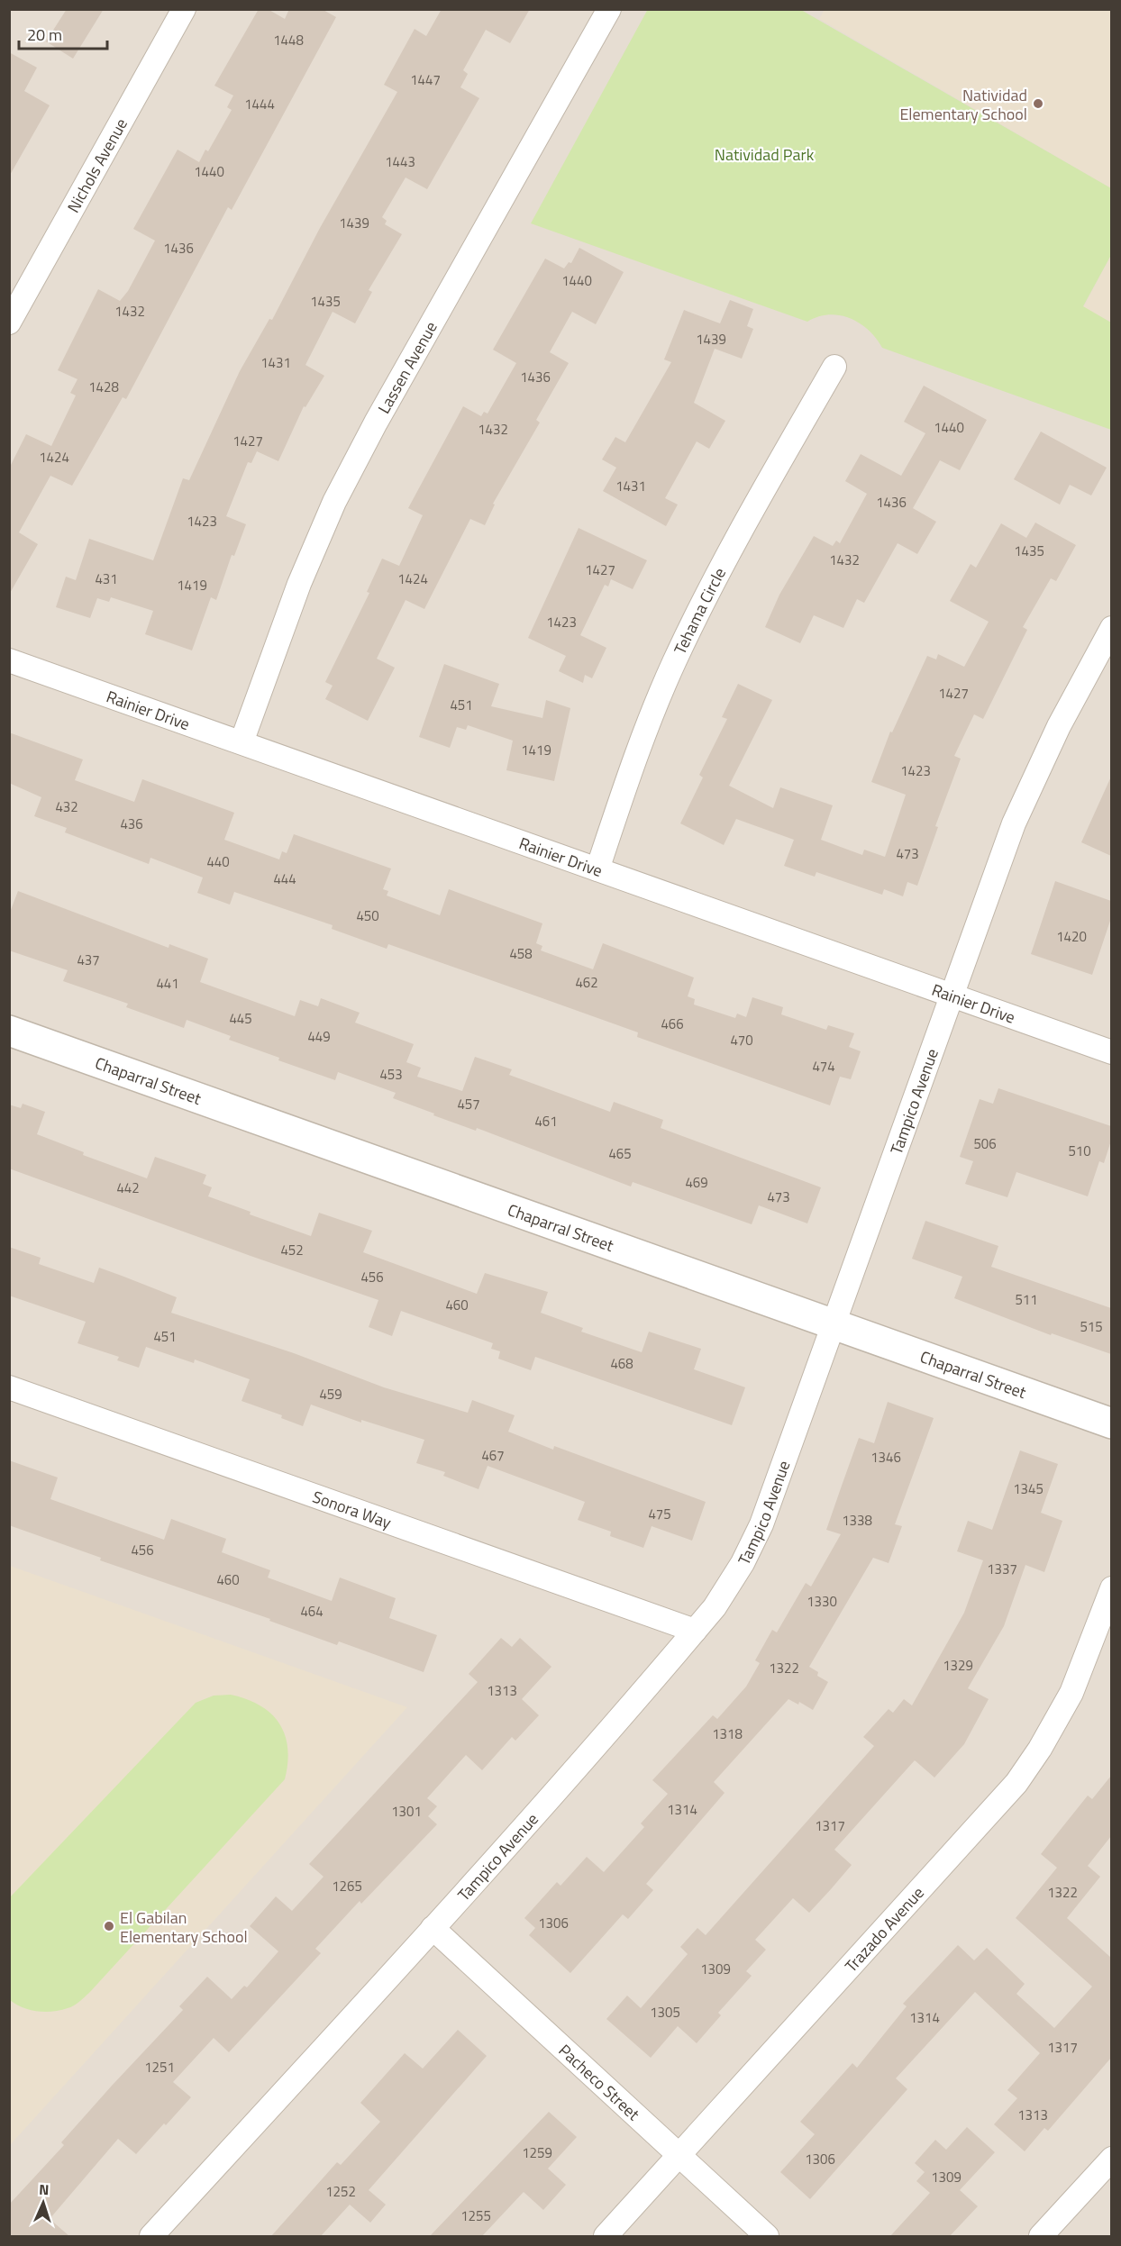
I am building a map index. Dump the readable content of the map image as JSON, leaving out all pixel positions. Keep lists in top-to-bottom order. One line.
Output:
{"streets":{"street":["Nichols Avenue","Lassen Avenue","Tehama Circle","Rainier Drive","Chaparral Street","Tampico Avenue","Sonora Way","Trazado Avenue","Pacheco Street"]},"crossings":[["Lassen Avenue","Rainier Drive"],["Tehama Circle","Rainier Drive"],["Rainier Drive","Tampico Avenue"],["Chaparral Street","Tampico Avenue"],["Tampico Avenue","Sonora Way"],["Tampico Avenue","Pacheco Street"],["Trazado Avenue","Pacheco Street"]],"parks":["Natividad Park"],"places":["Natividad Elementary School","El Gabilan Elementary School"],"house_numbers":["1448","1447","1444","1443","1440","1439","1436","1440","1435","1432","1439","1431","1436","1428","1440","1432","1427","1424","1431","1436","1423","1435","1432","1427","431","1424","1419","1423","1427","451","1419","1423","432","436","473","440","444","450","1420","458","437","462","441","445","466","449","470","474","453","457","461","506","510","465","469","442","473","452","456","511","460","515","451","468","459","467","1346","1345","475","1338","456","1337","460","1330","464","1329","1322","1313","1318","1314","1301","1317","1265","1322","1306","1309","1305","1314","1317","1251","1313","1259","1306","1309","1252","1255"],"scale_bar":"20 m","north":"top"}
